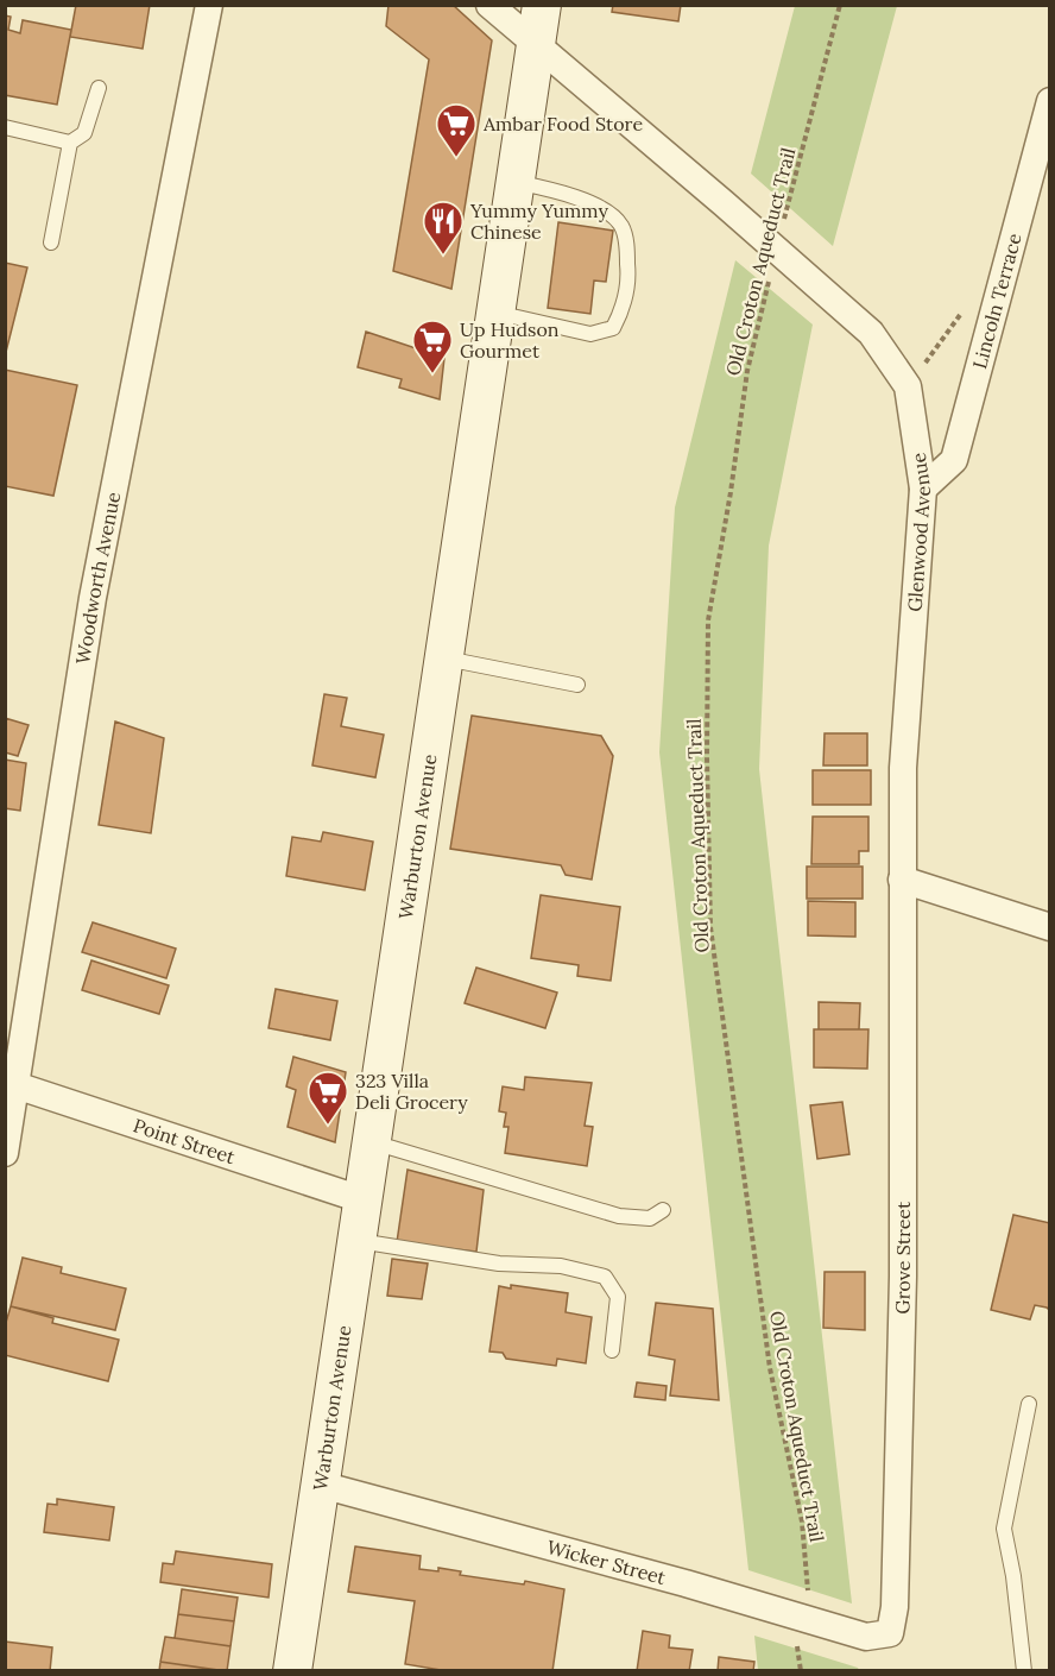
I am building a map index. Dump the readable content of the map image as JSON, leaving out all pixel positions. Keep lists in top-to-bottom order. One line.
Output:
{"streets":{"street":["Lincoln Terrace","Glenwood Avenue","Woodworth Avenue","Warburton Avenue","Point Street","Grove Street","Wicker Street"],"path":["Old Croton Aqueduct Trail"]},"crossings":[["Old Croton Aqueduct Trail","Glenwood Avenue"],["Old Croton Aqueduct Trail","Wicker Street"],["Lincoln Terrace","Glenwood Avenue"],["Glenwood Avenue","Warburton Avenue"],["Glenwood Avenue","Grove Street"],["Woodworth Avenue","Point Street"],["Warburton Avenue","Point Street"],["Warburton Avenue","Wicker Street"],["Grove Street","Wicker Street"]],"places":{"supermarket":["Ambar Food Store","Up Hudson Gourmet","323 Villa Deli Grocery"],"restaurant":["Yummy Yummy Chinese"]}}
